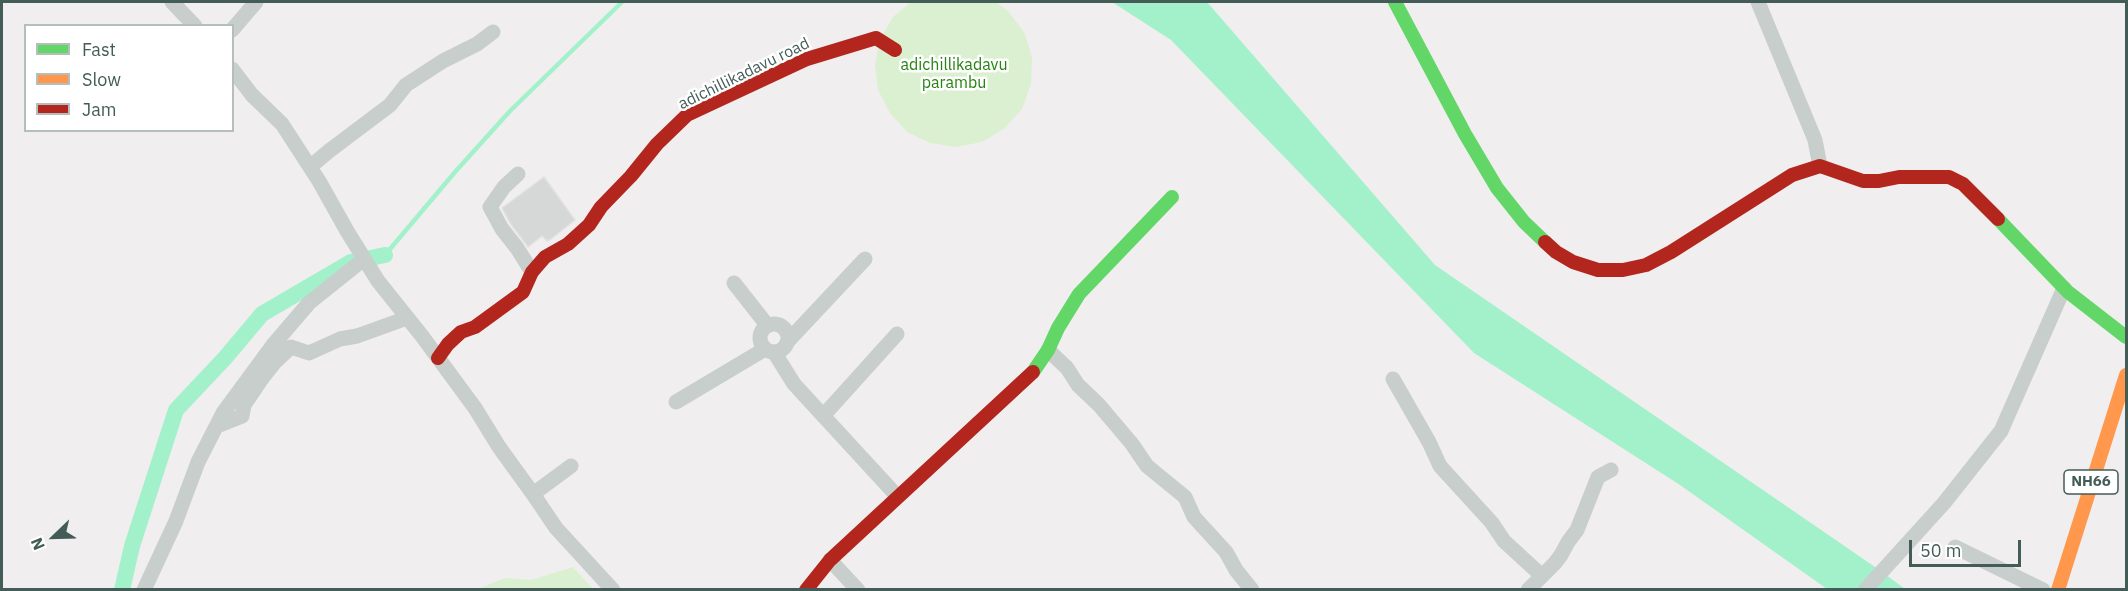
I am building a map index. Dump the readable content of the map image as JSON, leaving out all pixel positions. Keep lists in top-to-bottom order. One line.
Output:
{"streets":{"main road":["adichillikadavu road","NH66"]},"parks":["adichillikadavu parambu"],"legend":["Fast","Slow","Jam"],"scale_bar":"50 m","north":"bottom left"}
